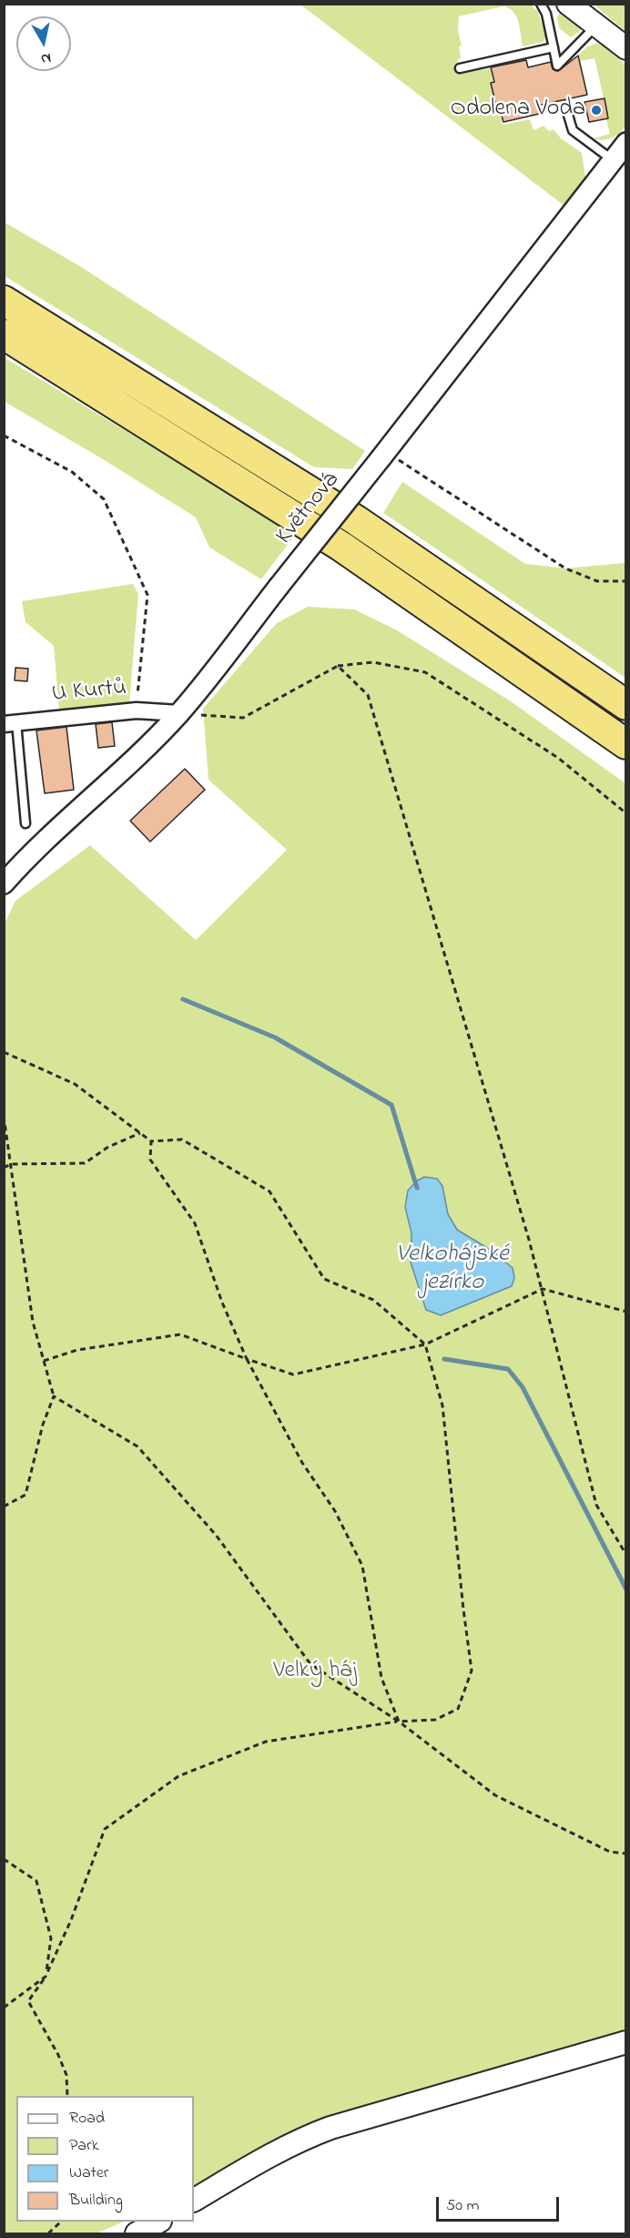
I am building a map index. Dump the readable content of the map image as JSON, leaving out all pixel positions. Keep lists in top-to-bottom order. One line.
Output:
{"streets":{"street":["Květnová","U Kurtů"]},"crossings":[["Květnová","U Kurtů"]],"water":["Velkohájské jezírko"],"parks":["Velký háj"],"places":["Odolena Voda"],"legend":["Road","Park","Water","Building"],"scale_bar":"50 m","north":"bottom"}
